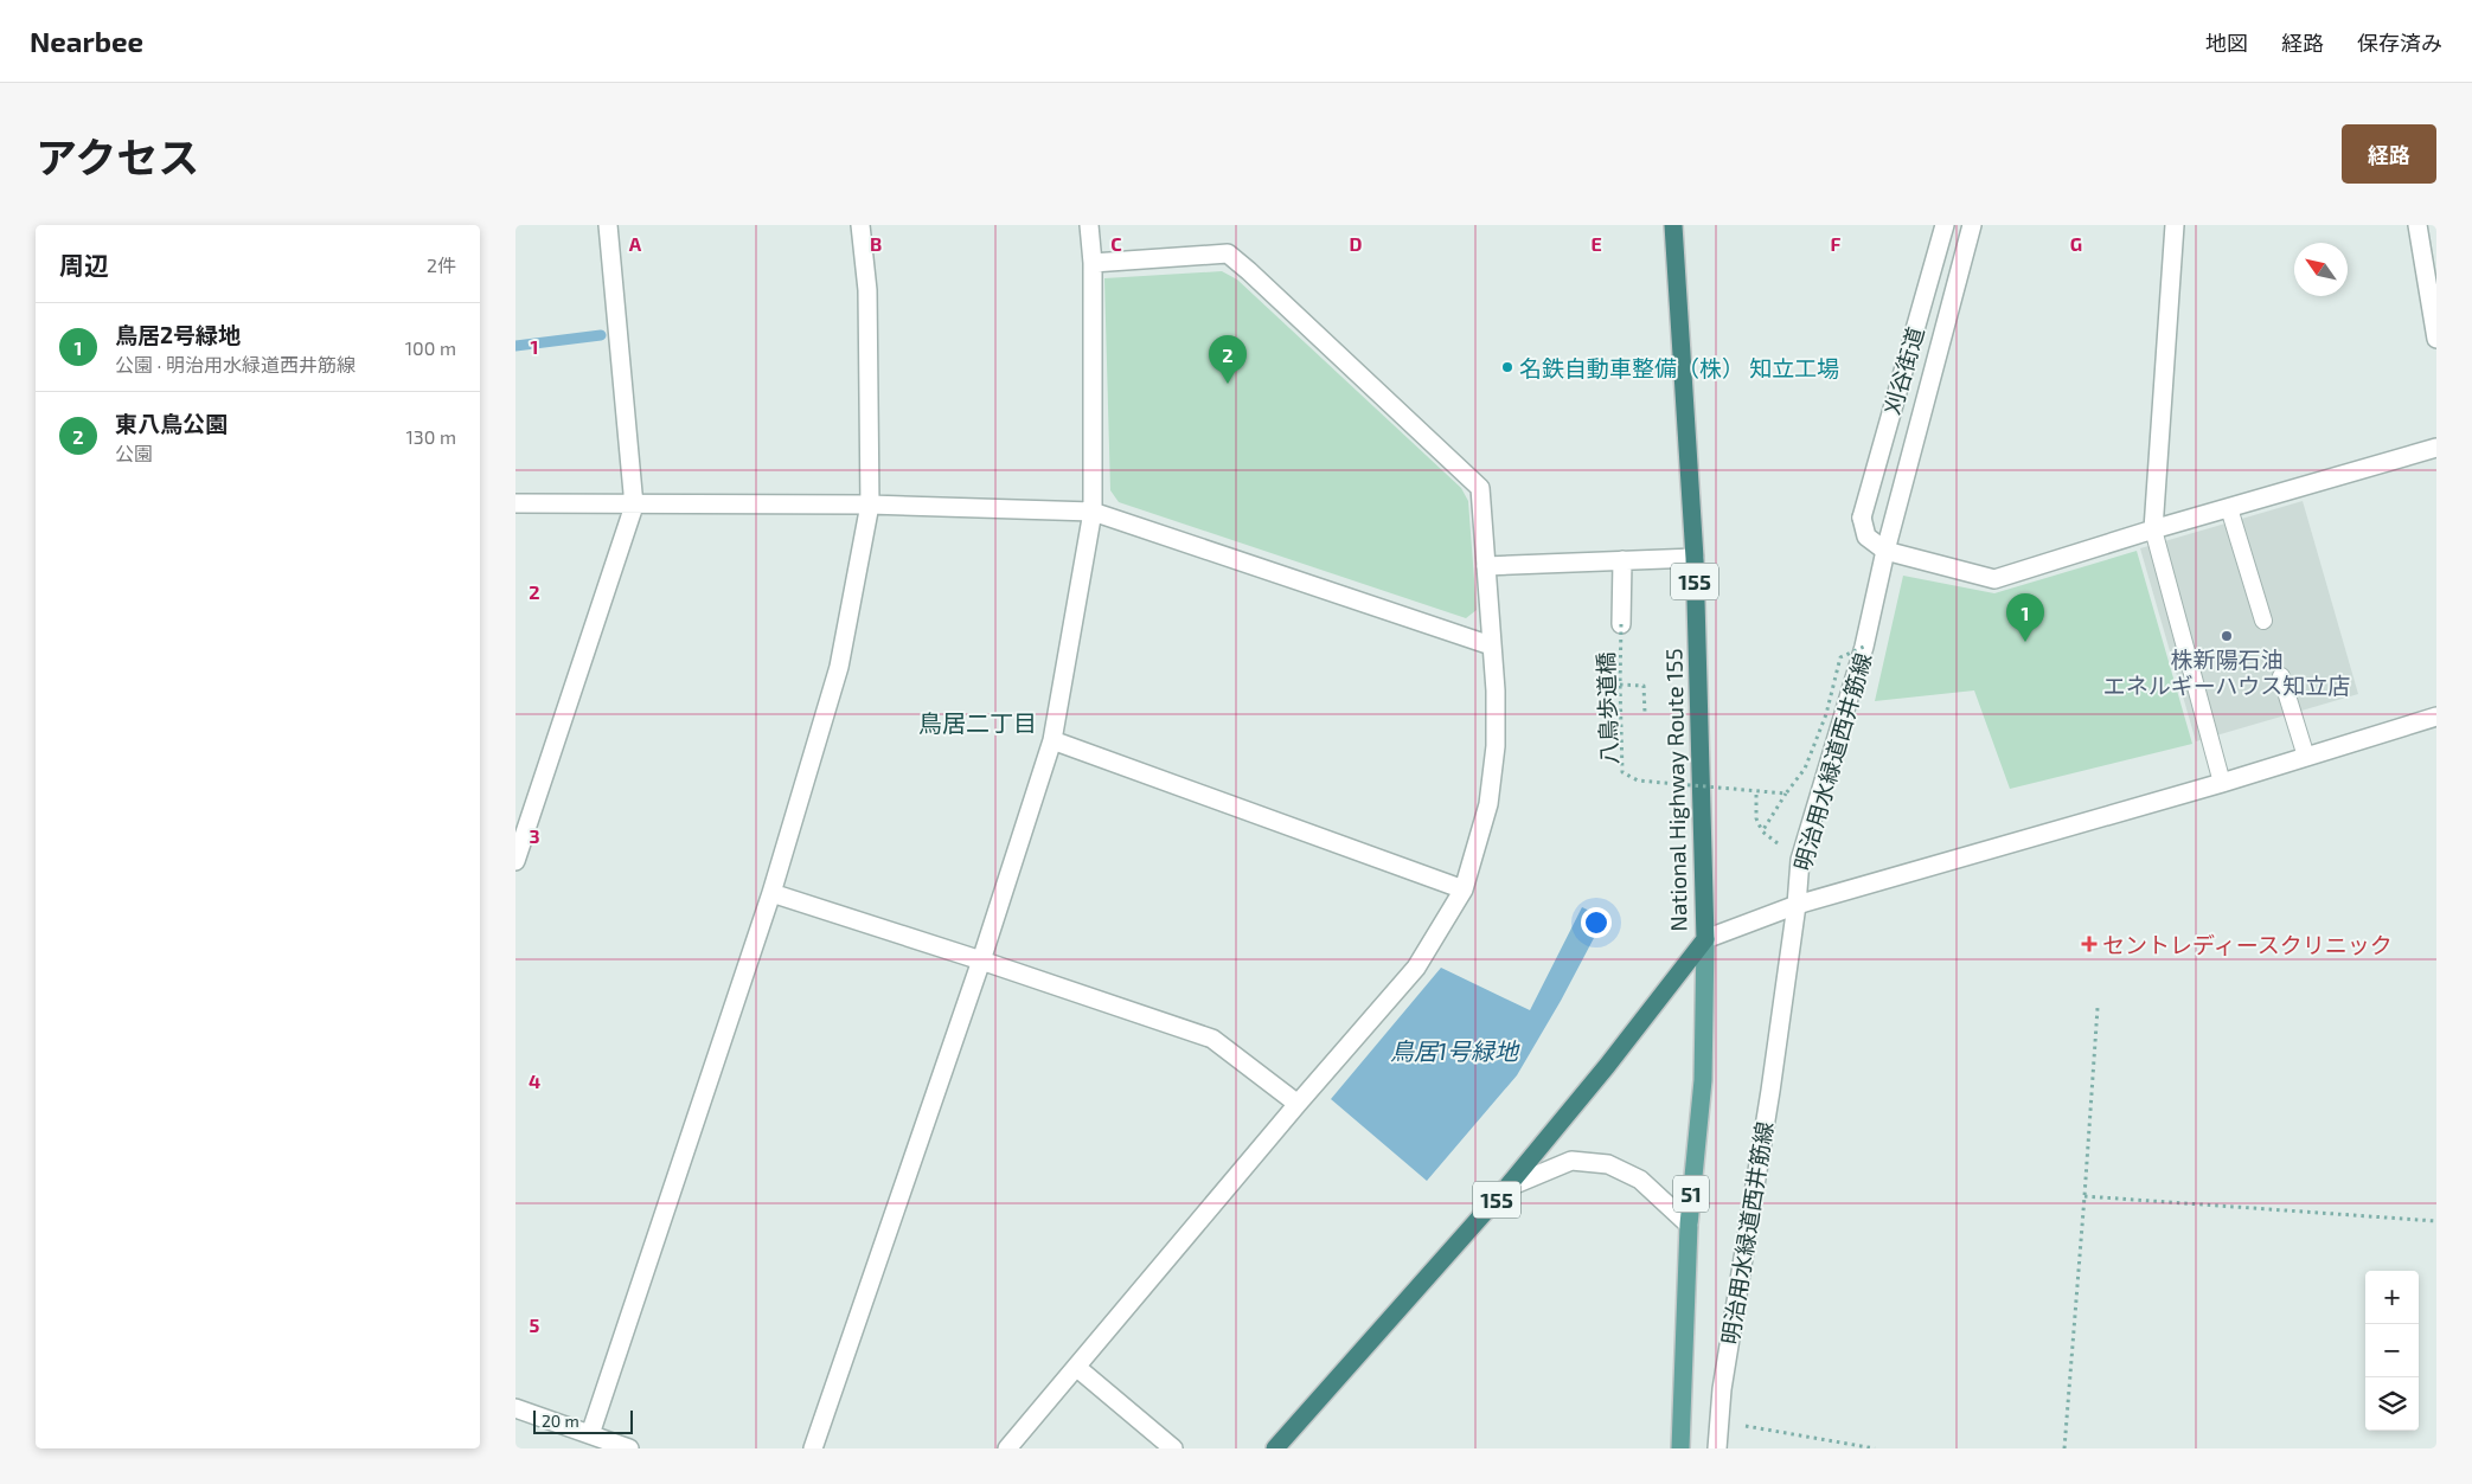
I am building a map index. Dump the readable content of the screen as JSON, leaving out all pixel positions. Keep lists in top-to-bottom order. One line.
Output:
{"streets":{"highway":["155","National Highway Route 155"],"main road":["51"],"street":["刈谷街道","明治用水緑道西井筋線"],"path":["八鳥歩道橋"]},"crossings":[["刈谷街道","明治用水緑道西井筋線"],["National Highway Route 155","51"]],"districts":["鳥居二丁目"],"water":["鳥居1号緑地"],"places":{"other":["名鉄自動車整備（株） 知立工場","株新陽石油 エネルギーハウス知立店"],"health":["セントレディースクリニック"]},"scale_bar":"20 m","north":"top left","page":{"header":"Nearbee","nav":["地図","経路","保存済み"],"title":"アクセス","buttons":"経路","heading":["周辺","2件"],"list":[{"mark":"1","name":"鳥居2号緑地","note":"公園 · 明治用水緑道西井筋線","value":"100 m"},{"mark":"2","name":"東八鳥公園","note":"公園","value":"130 m"}],"pins":["2","1"],"map_buttons":["+","−"],"scale":"20 m"},"grid":{"columns":["A","B","C","D","E","F","G"],"rows":["1","2","3","4","5"]}}
